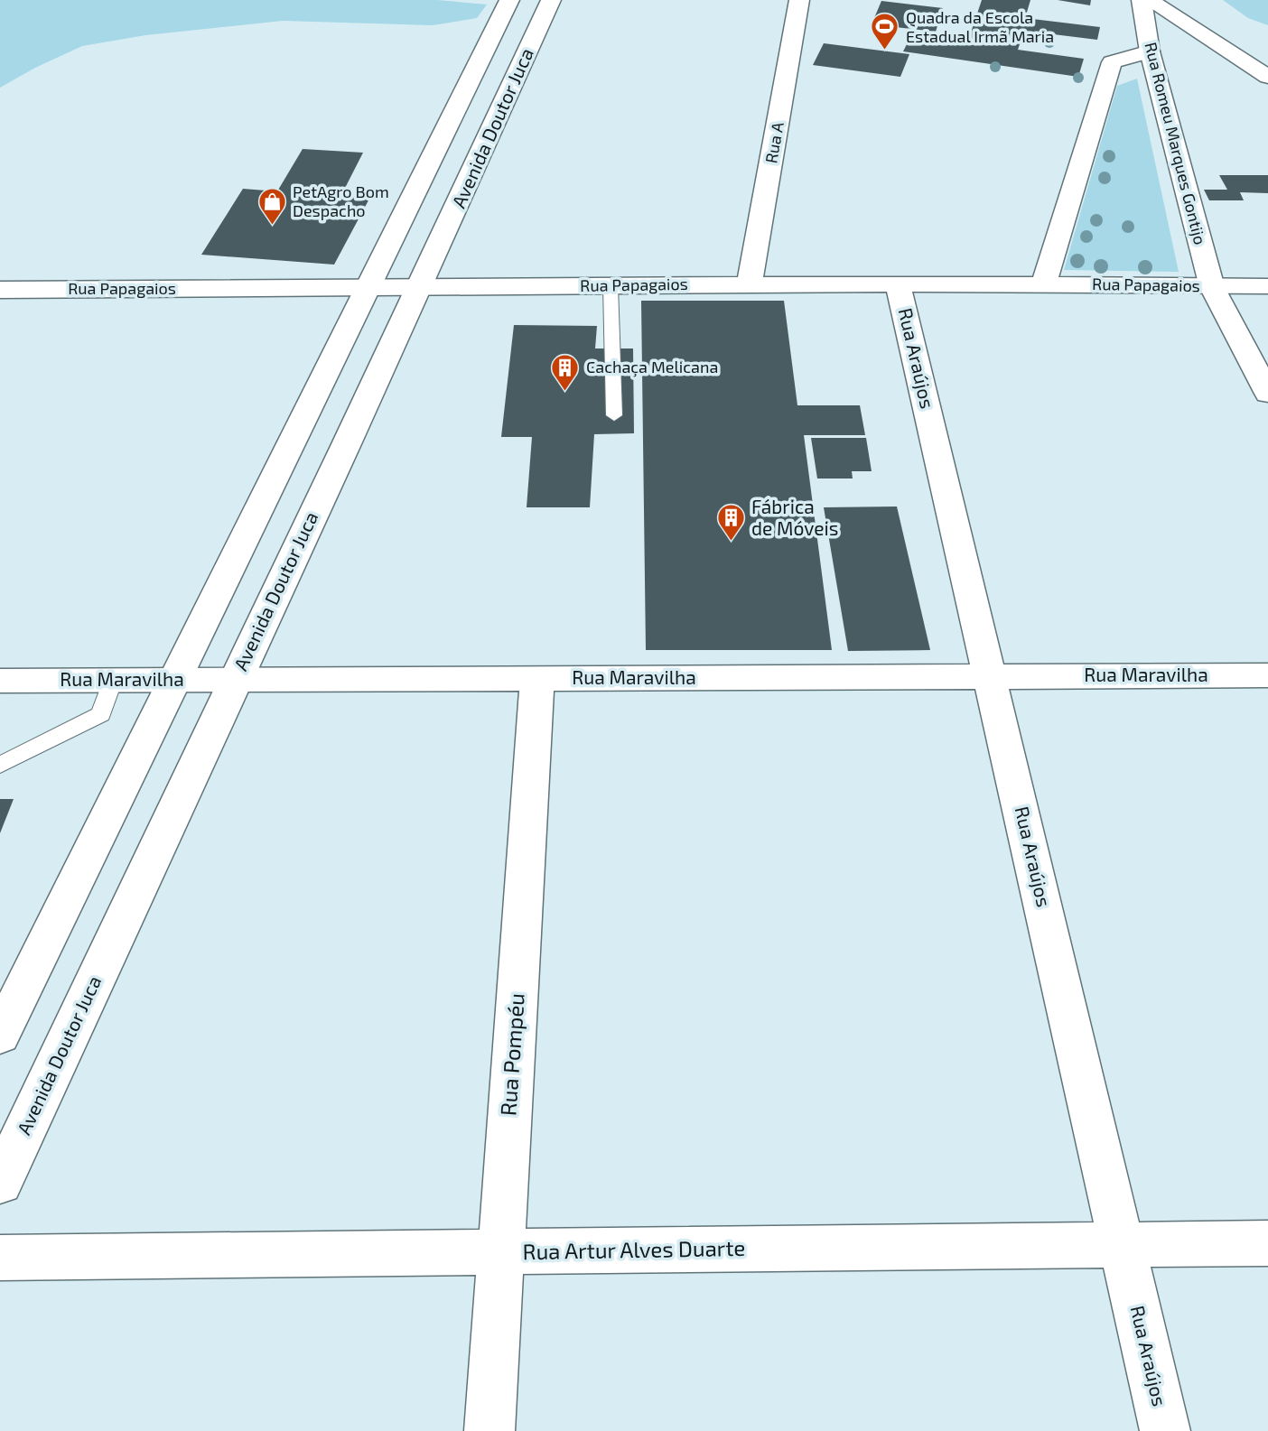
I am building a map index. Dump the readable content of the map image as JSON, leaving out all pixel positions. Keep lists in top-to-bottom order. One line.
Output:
{"streets":{"street":["Avenida Doutor Juca","Rua A","Rua Romeu Marques Gontijo","Rua Papagaios","Rua Araújos","Rua Maravilha","Rua Pompéu","Rua Artur Alves Duarte"]},"crossings":[["Avenida Doutor Juca","Rua Papagaios"],["Avenida Doutor Juca","Rua Maravilha"],["Rua A","Rua Papagaios"],["Rua Romeu Marques Gontijo","Rua Papagaios"],["Rua Papagaios","Rua Araújos"],["Rua Araújos","Rua Maravilha"],["Rua Araújos","Rua Artur Alves Duarte"],["Rua Maravilha","Rua Pompéu"],["Rua Pompéu","Rua Artur Alves Duarte"]],"places":{"sports":["Quadra da Escola Estadual Irmã Maria"],"shop":["PetAgro Bom Despacho"],"building":["Cachaça Melicana","Fábrica de Móveis"]}}
